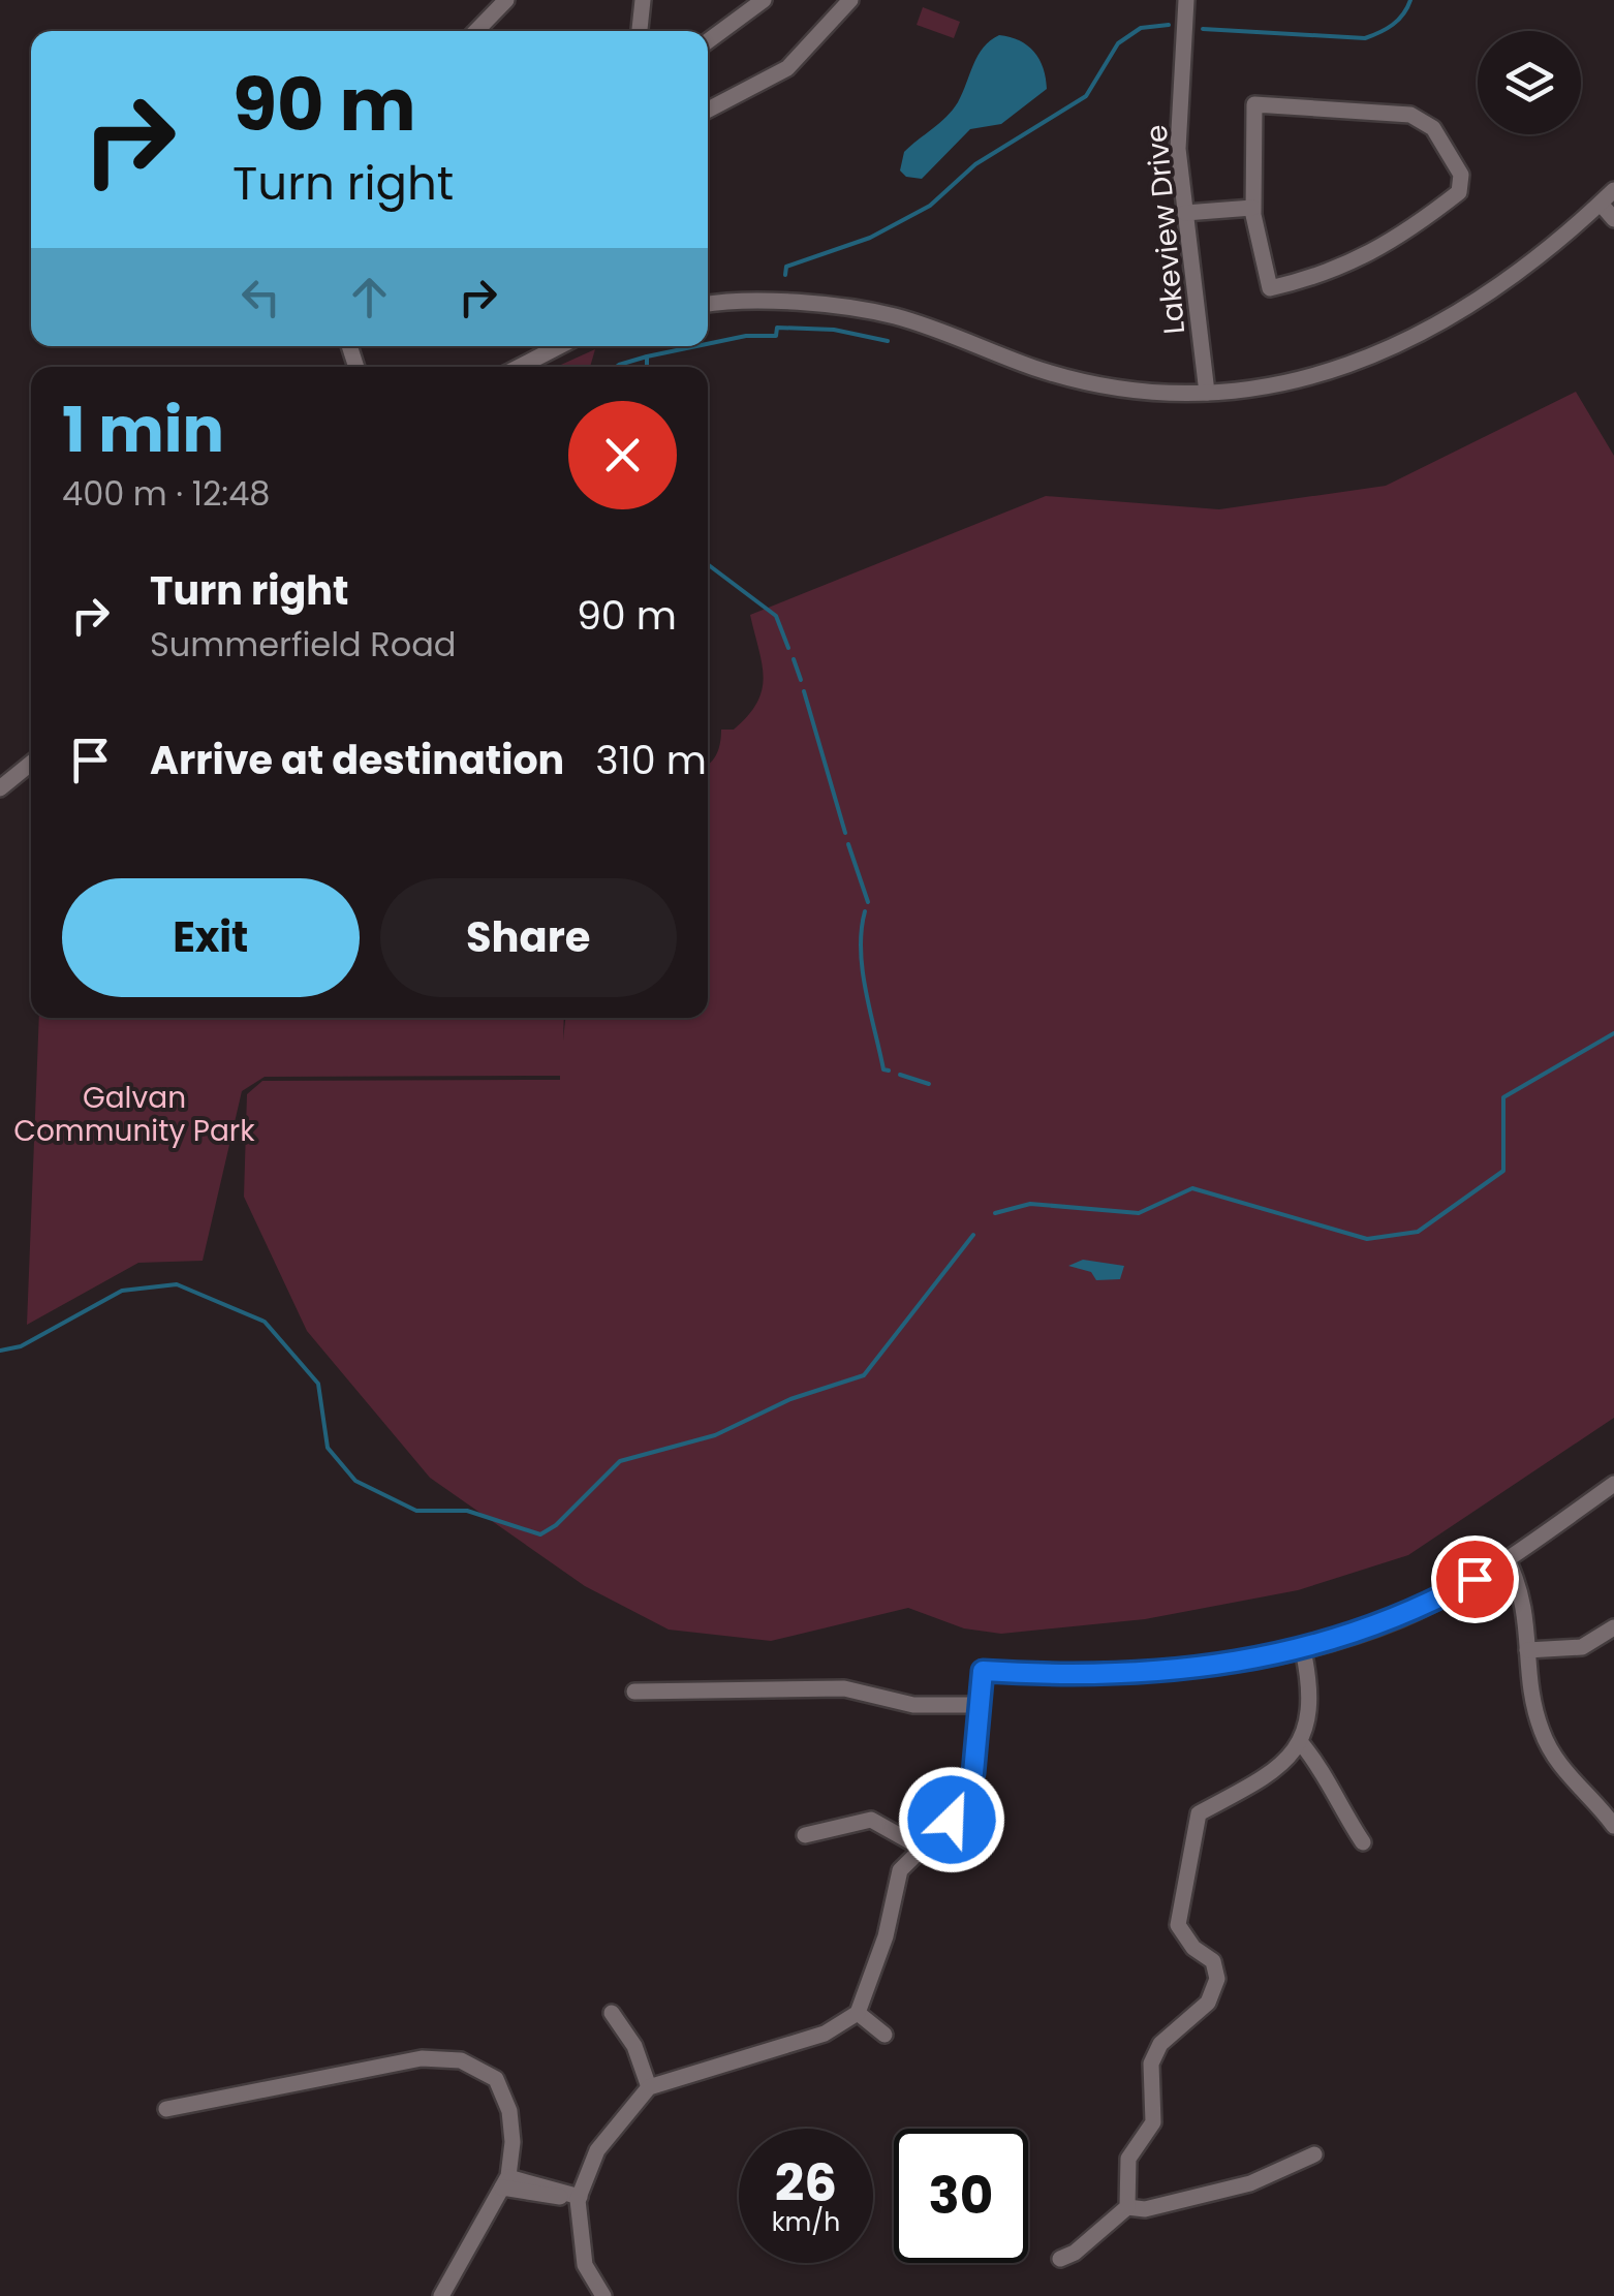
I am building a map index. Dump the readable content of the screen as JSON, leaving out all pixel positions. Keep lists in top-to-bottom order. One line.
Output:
{"streets":{"street":["Lakeview Drive"]},"parks":["Galvan Community Park"],"page":{"turn":["90 m","Turn right"],"heading":["1 min","400 m · 12:48"],"list":[{"name":"Turn right","note":"Summerfield Road","value":"90 m"},{"name":"Arrive at destination","value":"310 m"}],"buttons":["Exit","Share"],"speed":"26 km/h","limit":"30"}}
